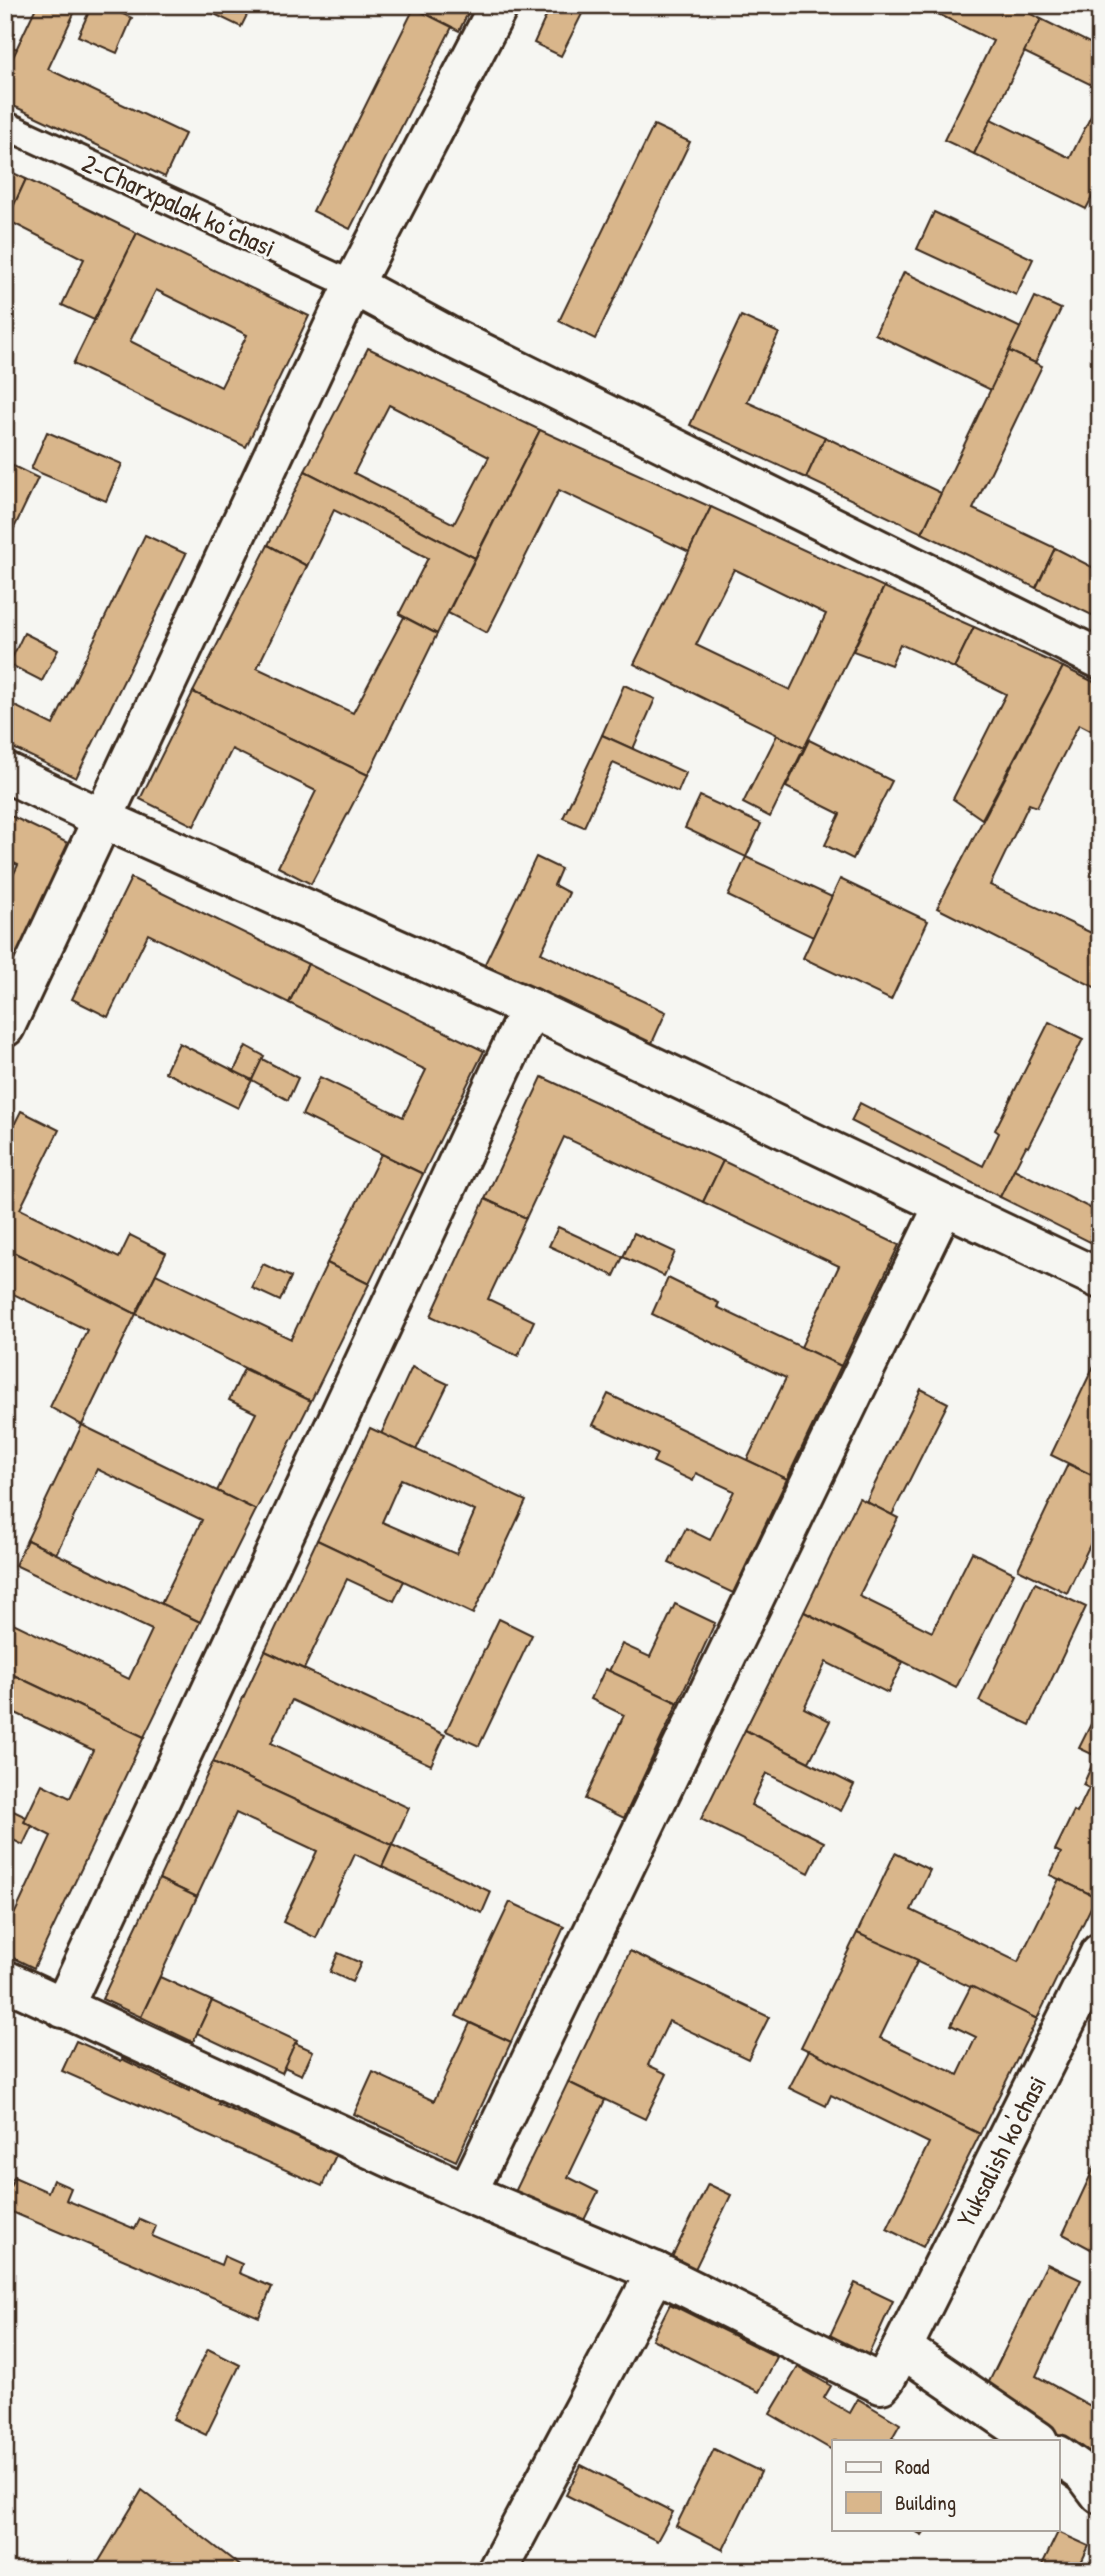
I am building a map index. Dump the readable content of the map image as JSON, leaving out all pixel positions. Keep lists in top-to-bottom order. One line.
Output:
{"streets":{"street":["Yuksalish ko'chasi"],"lane":["2-Charxpalak koʻchasi"]},"legend":["Road","Building"]}
